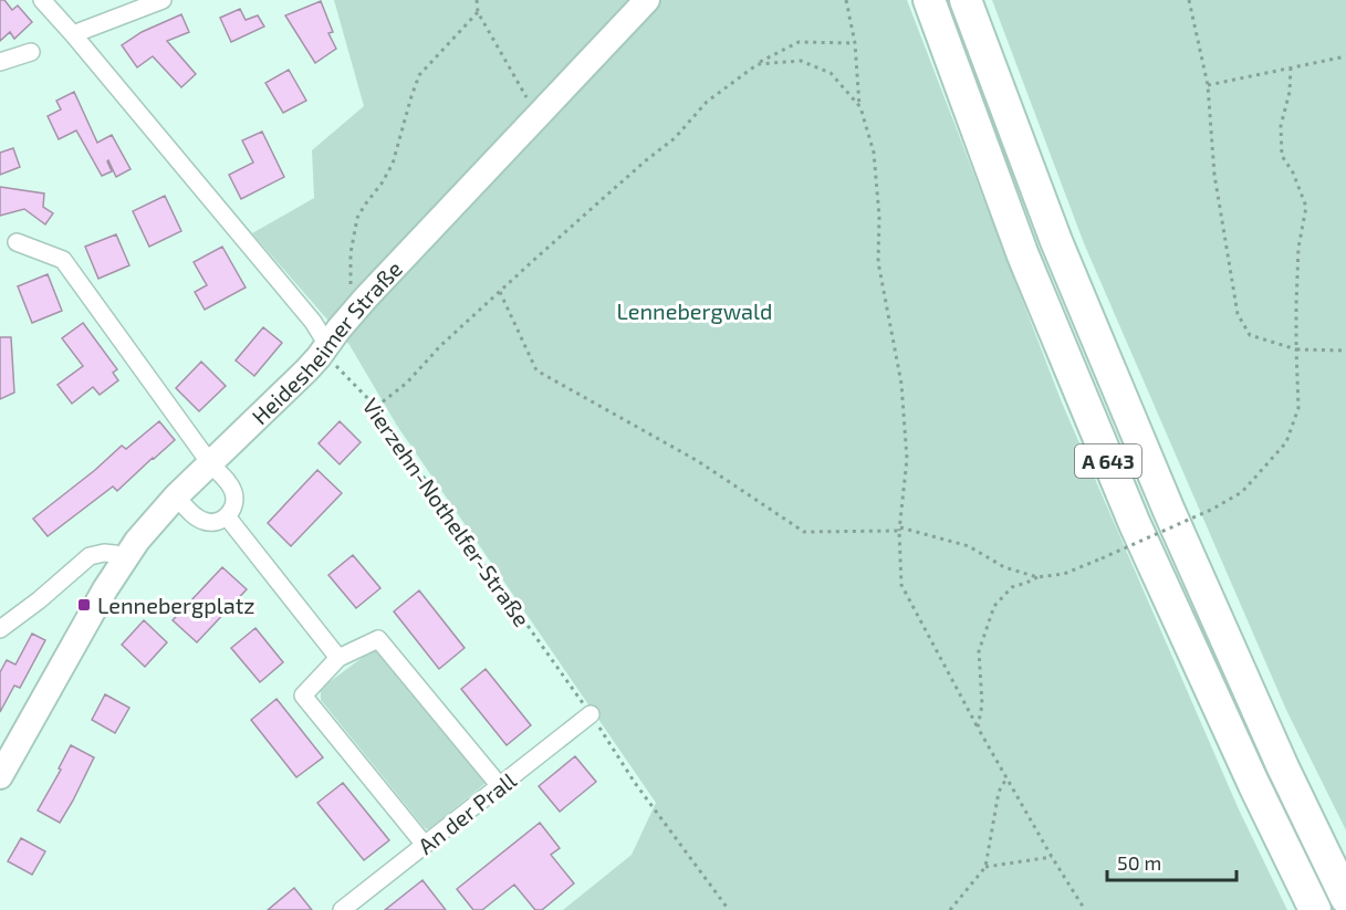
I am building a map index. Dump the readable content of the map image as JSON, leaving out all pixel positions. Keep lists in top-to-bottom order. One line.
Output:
{"streets":{"highway":["A 643"],"main road":["Heidesheimer Straße"],"street":["An der Prall"],"path":["Vierzehn-Nothelfer-Straße"]},"crossings":[["Heidesheimer Straße","Vierzehn-Nothelfer-Straße"],["Vierzehn-Nothelfer-Straße","An der Prall"]],"parks":["Lennebergwald"],"places":{"transit":["Lennebergplatz"]},"scale_bar":"50 m"}
